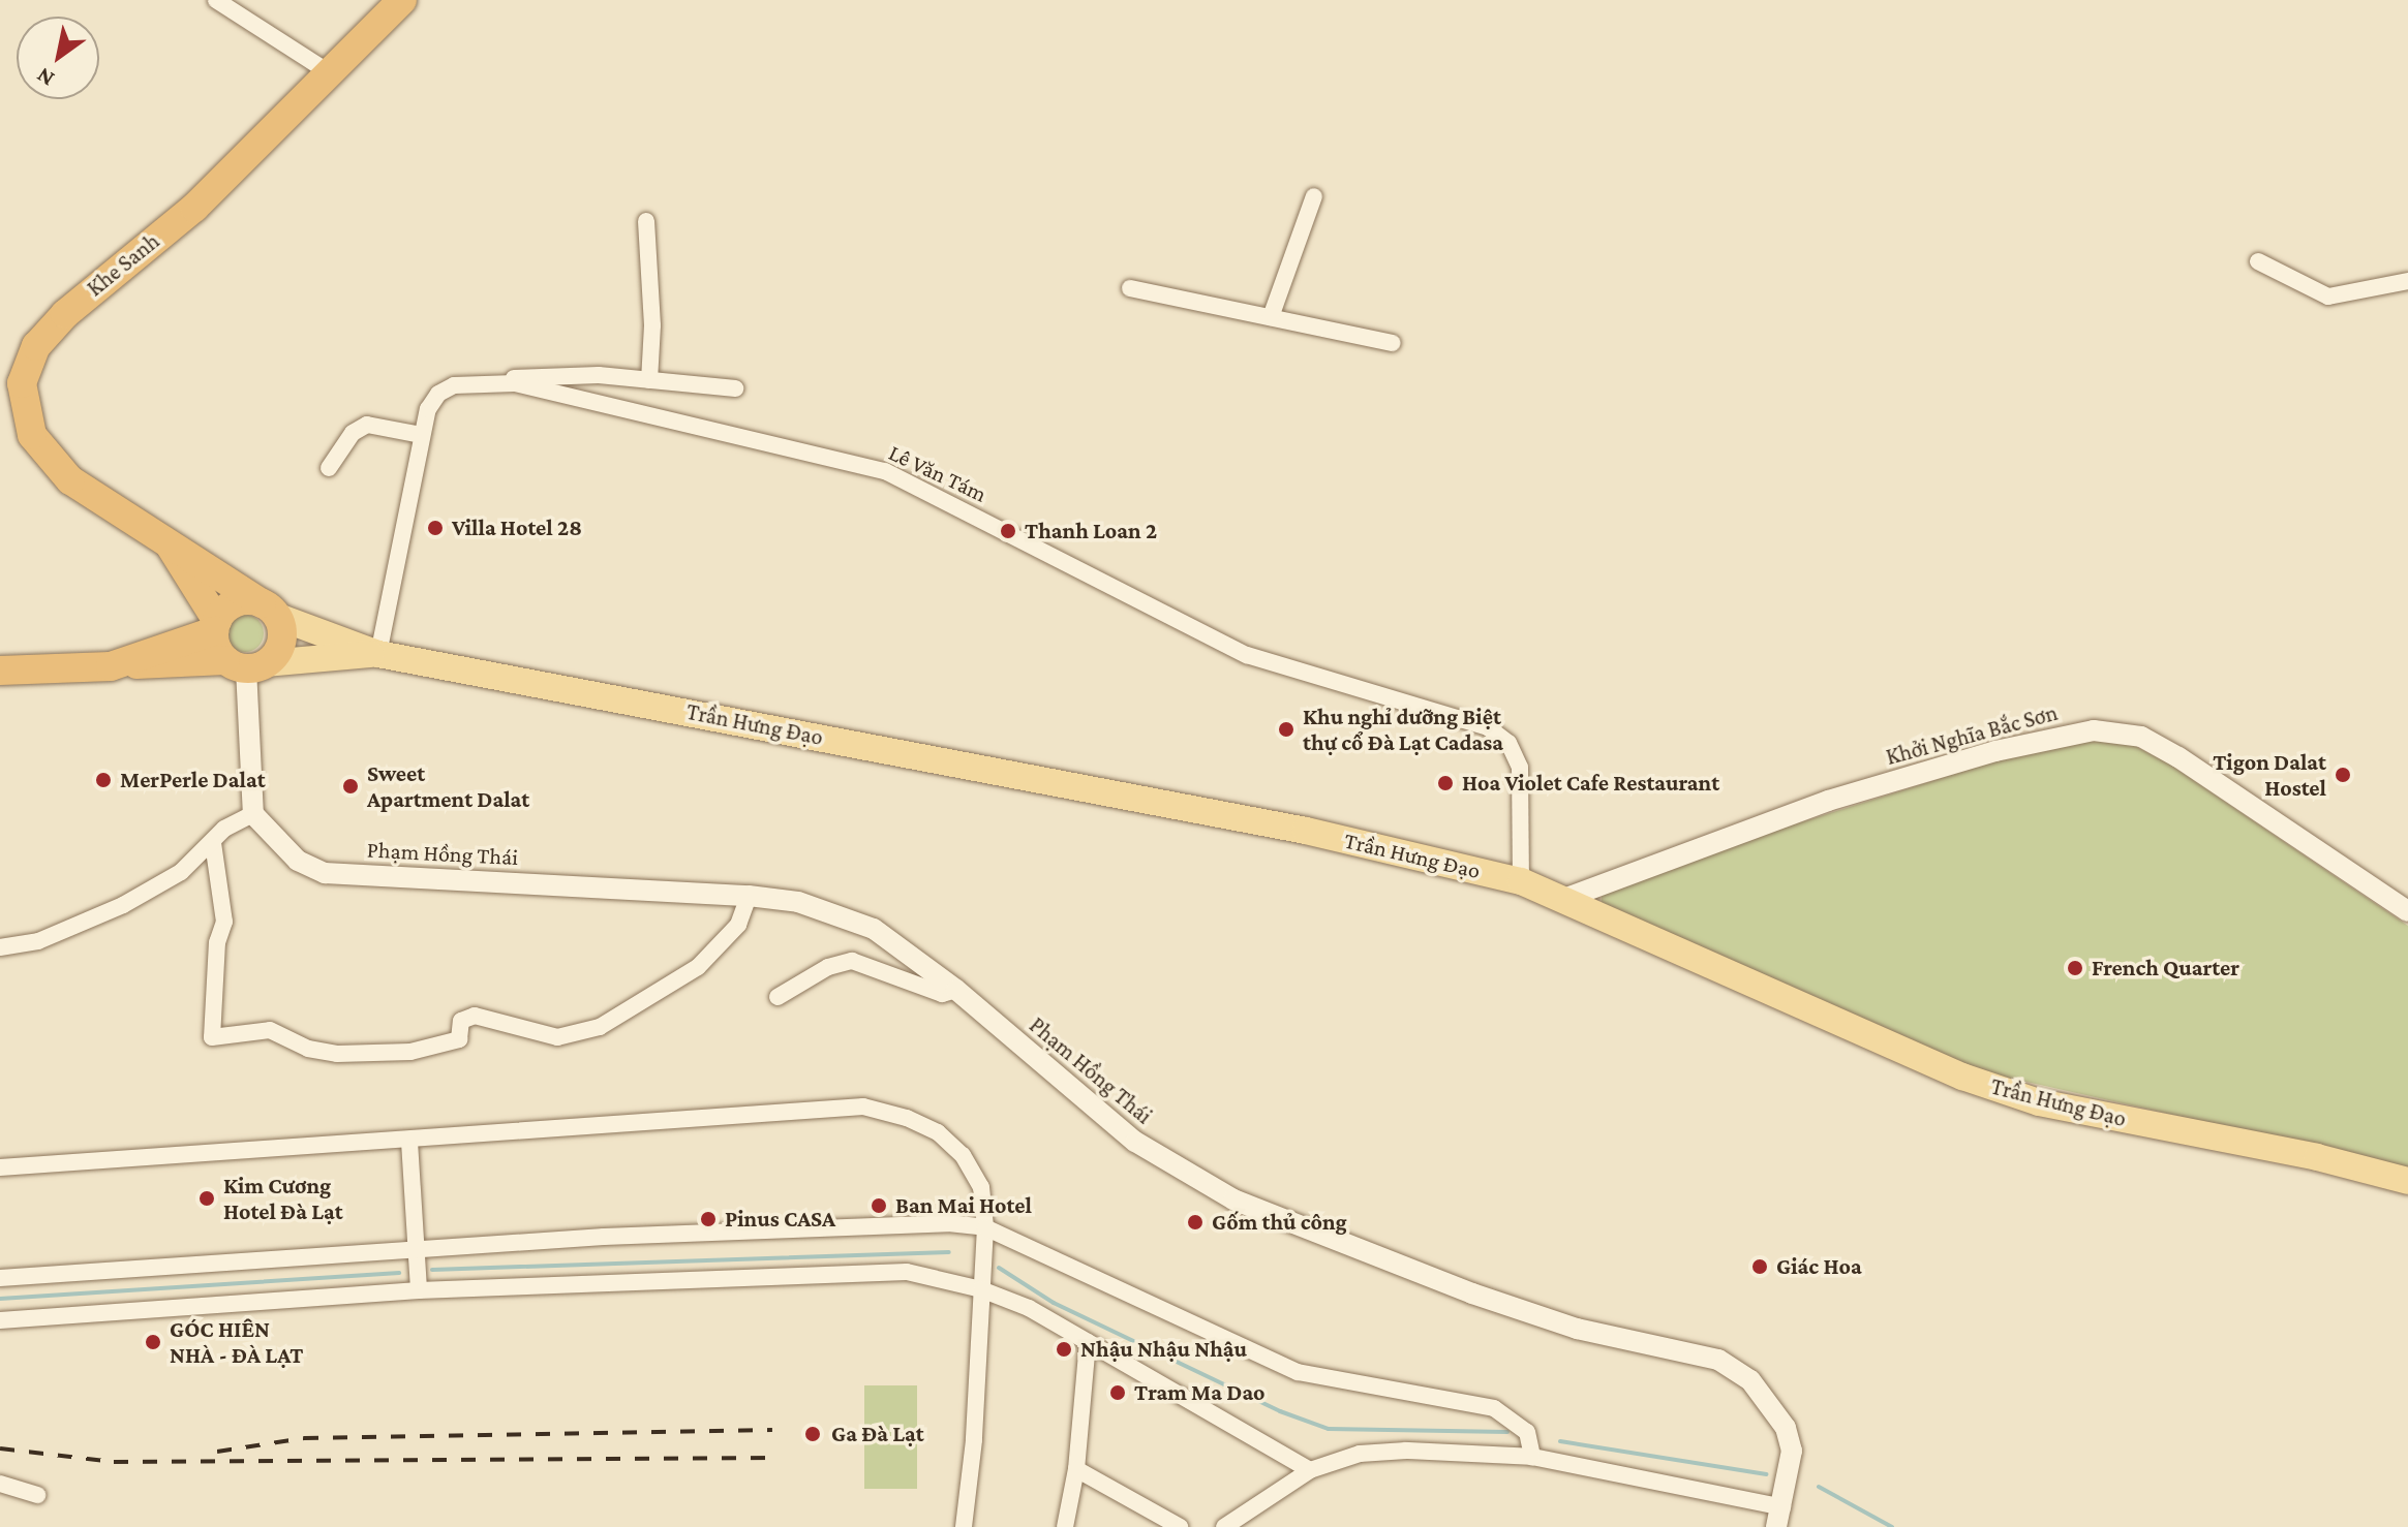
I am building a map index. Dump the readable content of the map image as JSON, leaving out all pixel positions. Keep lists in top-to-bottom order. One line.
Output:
{"streets":{"highway":["Khe Sanh"],"main road":["Trần Hưng Đạo"],"street":["Lê Văn Tám","Khởi Nghĩa Bắc Sơn","Phạm Hồng Thái"]},"crossings":[["Khe Sanh","Trần Hưng Đạo"],["Lê Văn Tám","Trần Hưng Đạo"],["Trần Hưng Đạo","Khởi Nghĩa Bắc Sơn"]],"places":["Villa Hotel 28","Thanh Loan 2","Khu nghỉ dưỡng Biệt thự cổ Đà Lạt Cadasa","Tigon Dalat Hostel","MerPerle Dalat","Hoa Violet Cafe Restaurant","Sweet Apartment Dalat","French Quarter","Kim Cương Hotel Đà Lạt","Ban Mai Hotel","Pinus CASA","Gốm thủ công","Giác Hoa","GÓC HIÊN NHÀ - ĐÀ LẠT","Nhậu Nhậu Nhậu","Tram Ma Dao","Ga Đà Lạt"],"north":"bottom left"}
